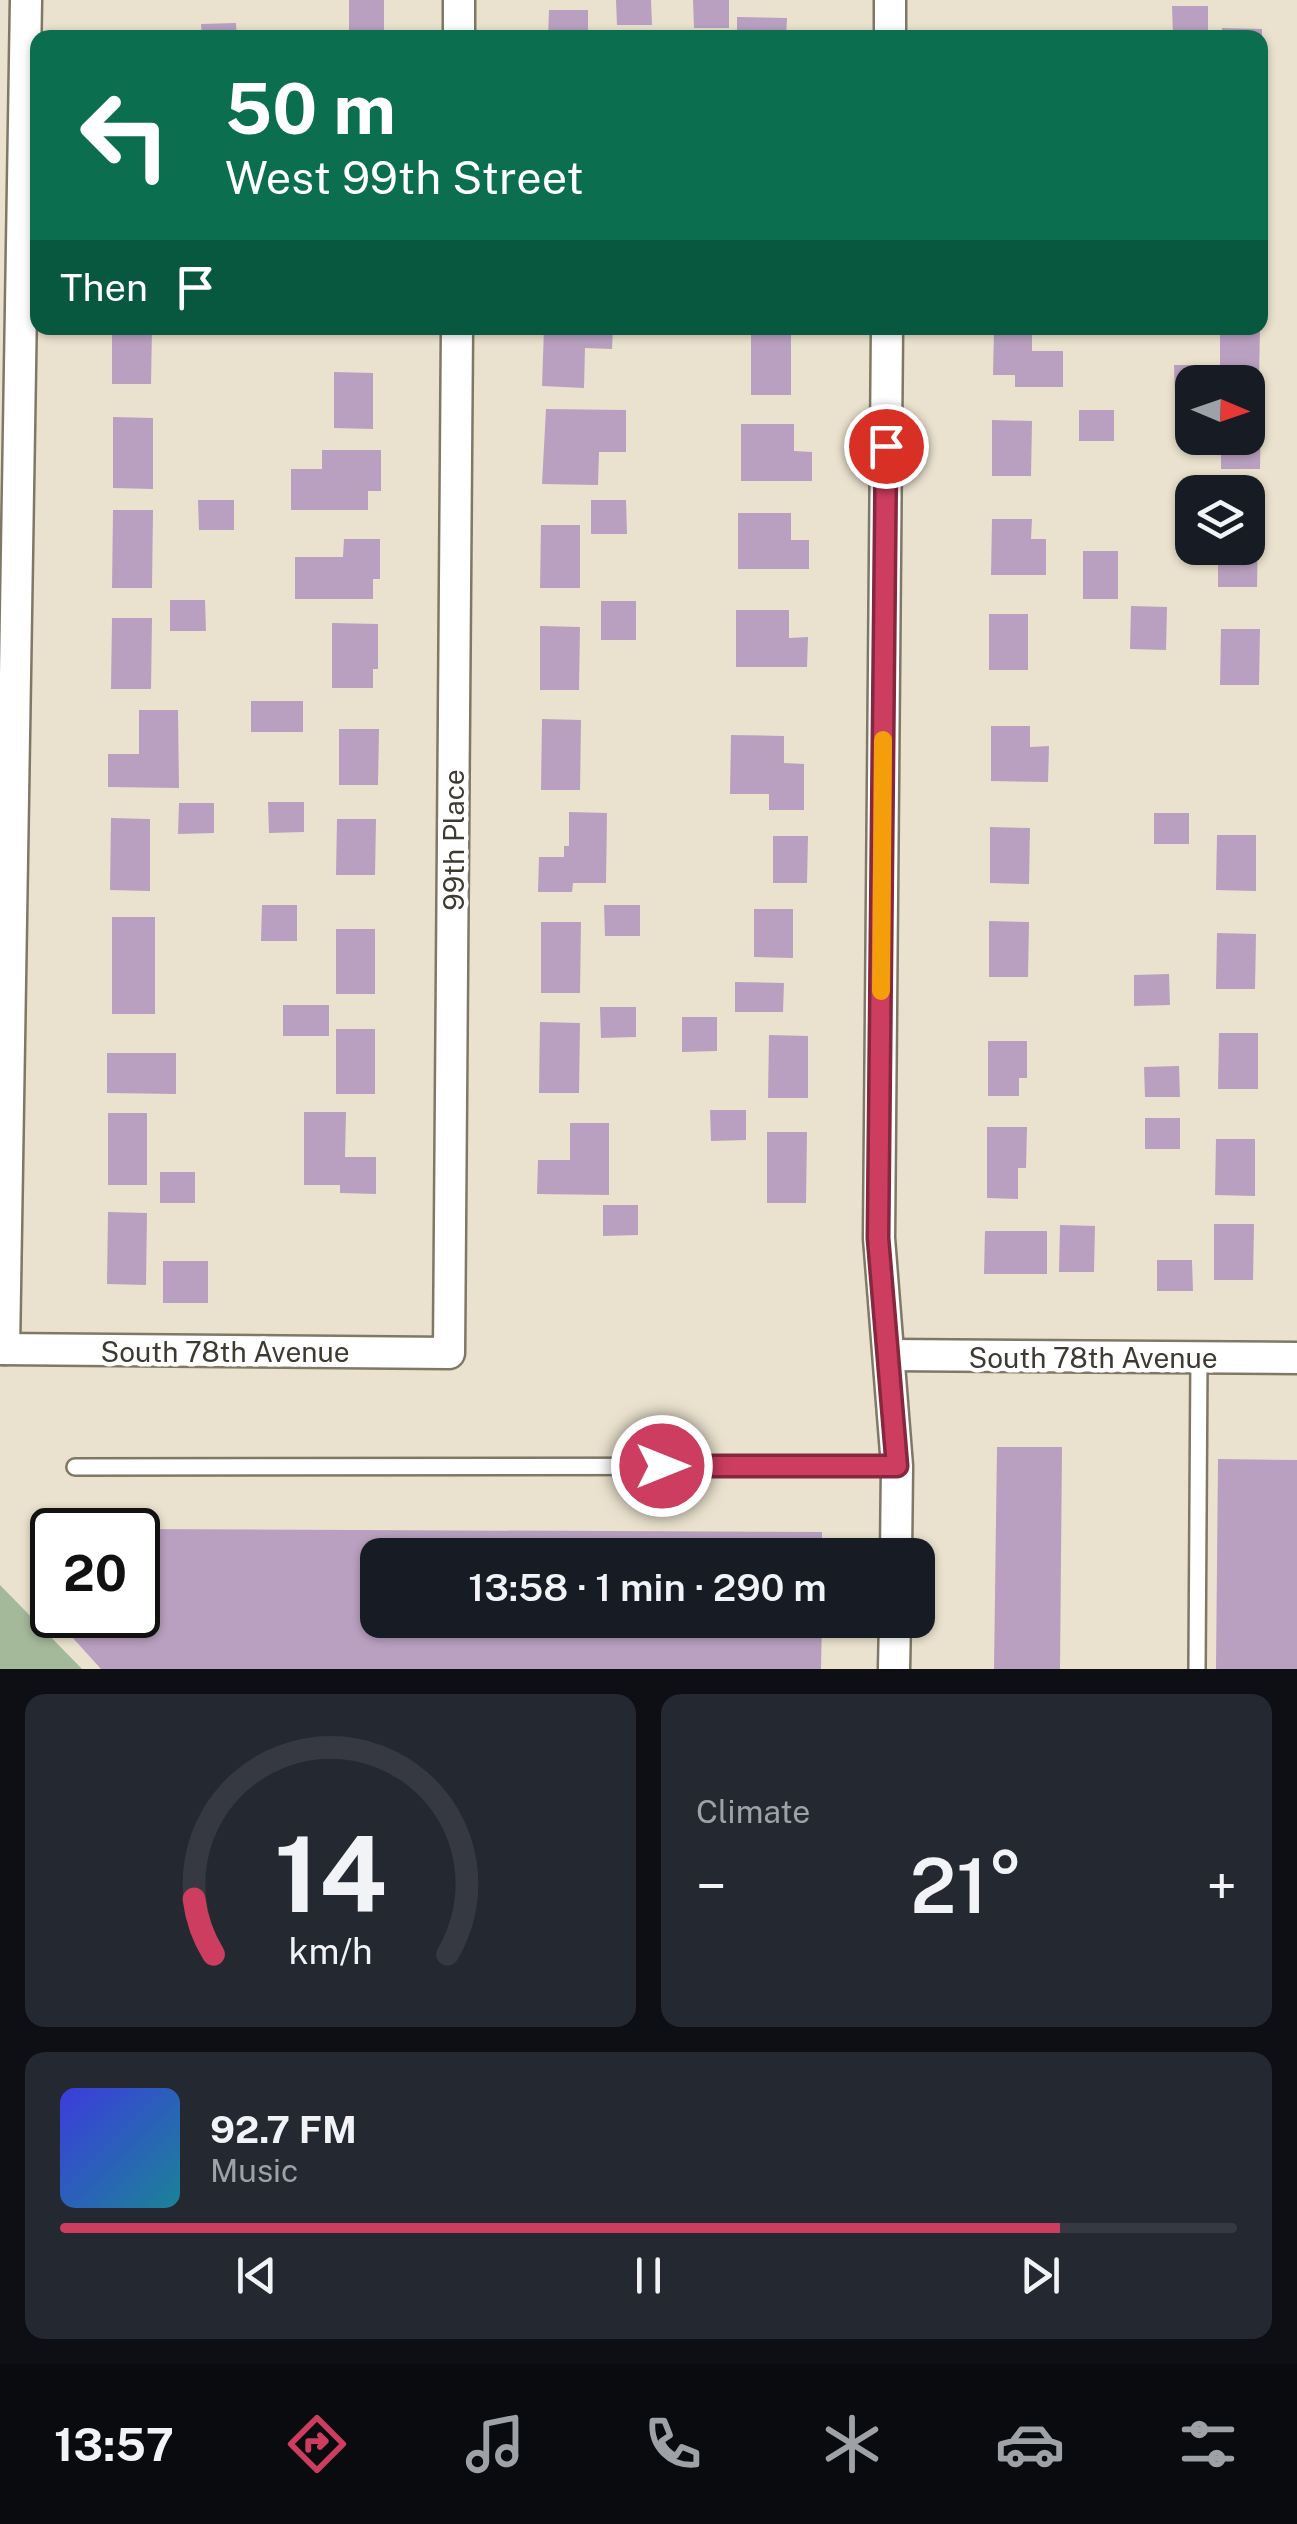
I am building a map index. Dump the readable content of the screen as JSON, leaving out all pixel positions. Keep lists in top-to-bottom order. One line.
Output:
{"streets":{"street":["99th Place","South 78th Avenue"]},"crossings":[["99th Place","South 78th Avenue"]],"north":"right","page":{"turn":["50 m","West 99th Street"],"then":"Then","limit":"20","trip":"13:58 · 1 min · 290 m","tile":"Climate","heat":["−","21°","+"],"song":["92.7 FM","Music"],"tabs":"13:57","gauge":["14","km/h"]}}
